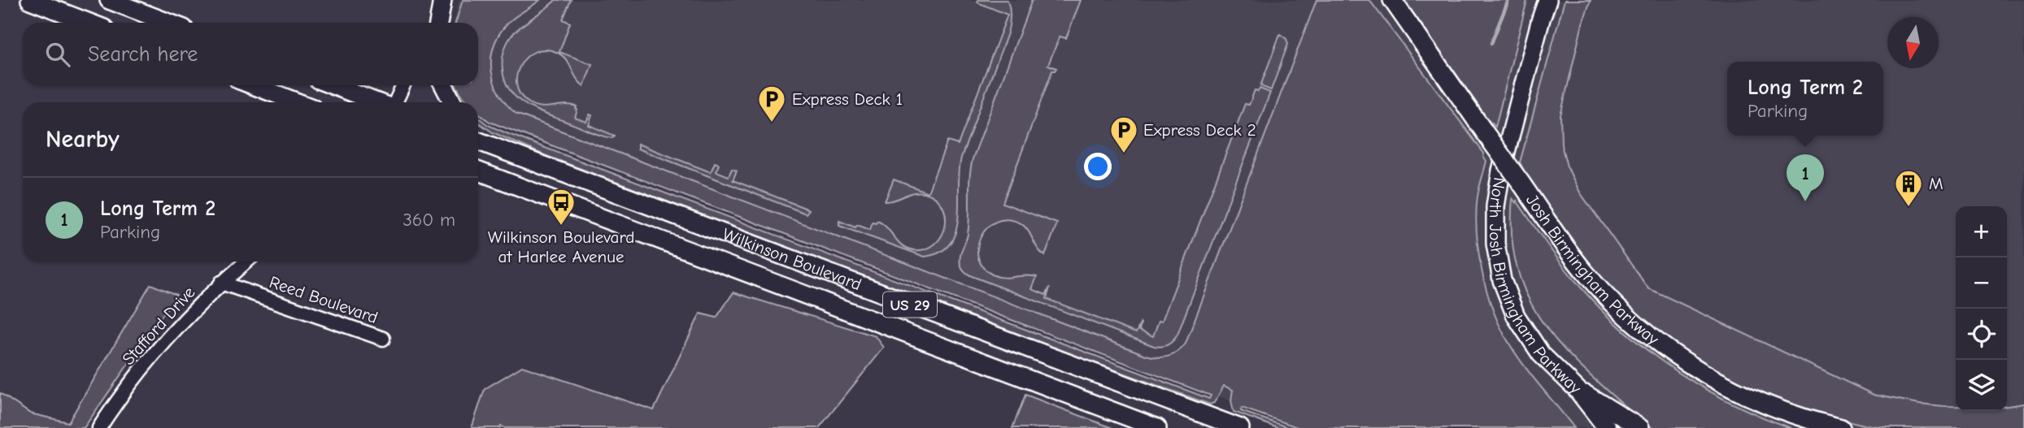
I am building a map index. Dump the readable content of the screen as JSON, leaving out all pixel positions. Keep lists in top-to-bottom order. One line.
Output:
{"streets":{"main road":["Wilkinson Boulevard","Josh Birmingham Parkway","North Josh Birmingham Parkway","US 29"],"street":["Reed Boulevard","Stafford Drive"]},"crossings":[["Reed Boulevard","Stafford Drive"]],"places":{"parking":["Express Deck 1","Express Deck 2"],"building":["M"],"bus stop":["Wilkinson Boulevard at Harlee Avenue"]},"north":"bottom","page":{"search":"Search here","popup":["Long Term 2","Parking"],"heading":"Nearby","pins":"1","list":[{"mark":"1","name":"Long Term 2","note":"Parking","value":"360 m"}],"map_buttons":["+","−"]}}
